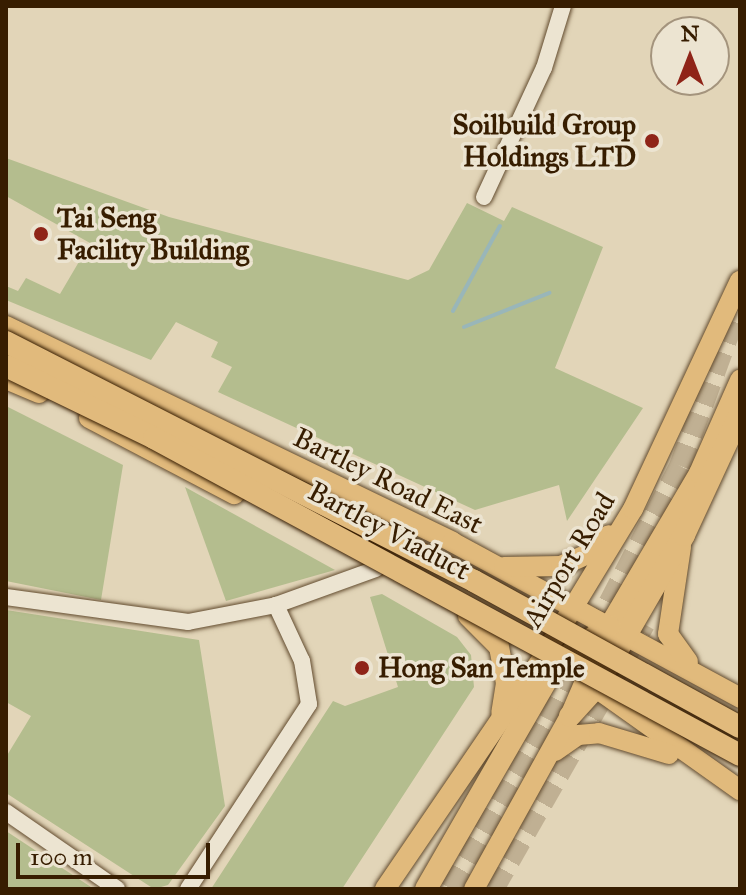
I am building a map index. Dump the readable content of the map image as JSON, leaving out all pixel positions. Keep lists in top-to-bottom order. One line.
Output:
{"streets":{"highway":["Bartley Viaduct"],"main road":["Bartley Road East","Airport Road"]},"crossings":[["Bartley Road East","Airport Road"]],"places":["Soilbuild Group Holdings LTD","Tai Seng Facility Building","Hong San Temple"],"scale_bar":"100 m","north":"top"}
